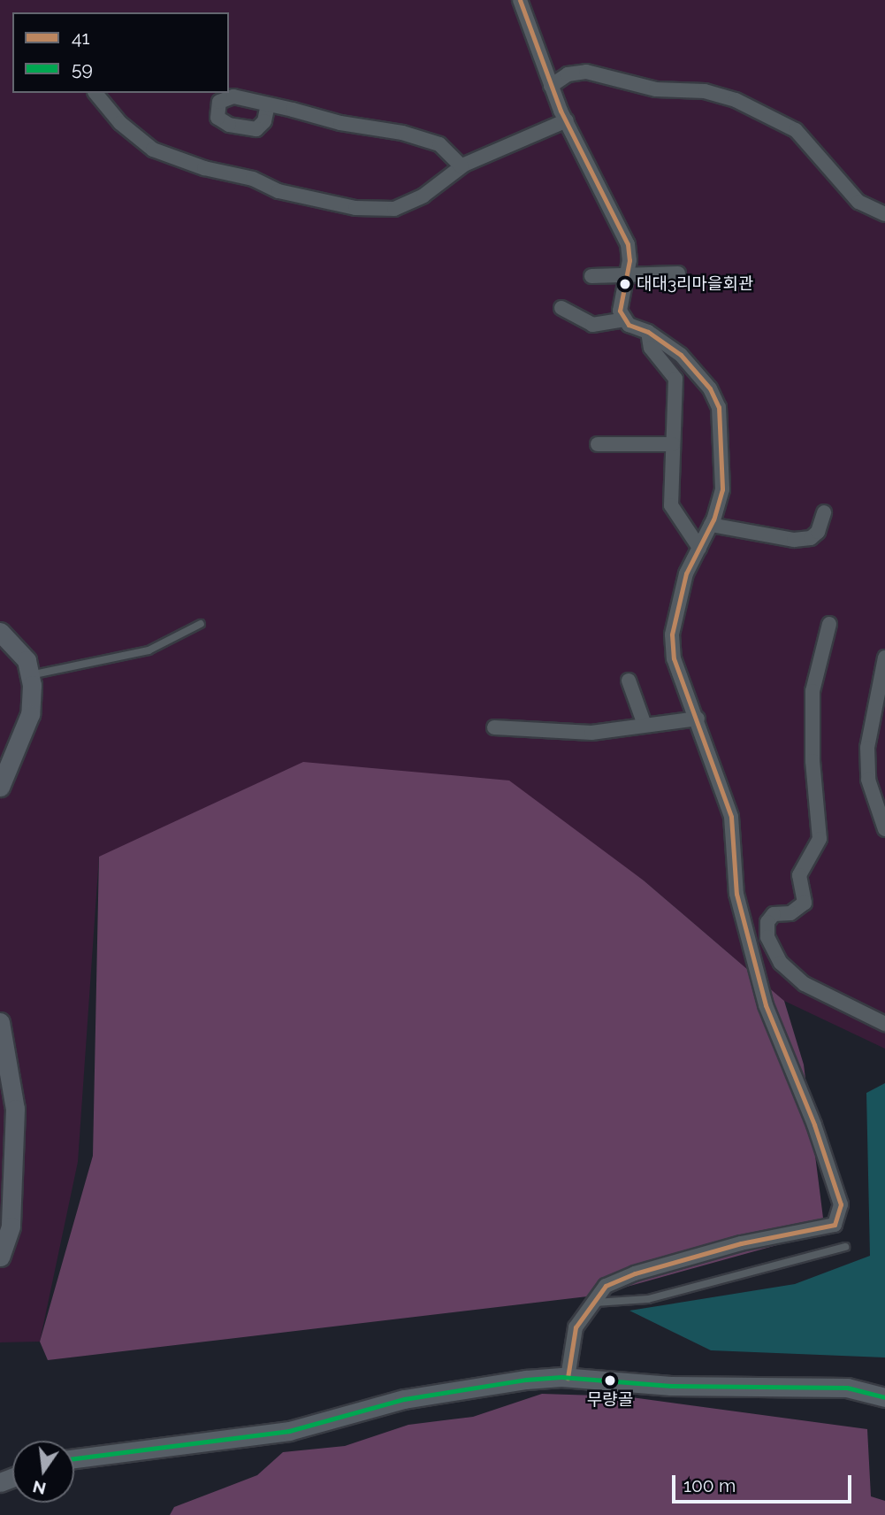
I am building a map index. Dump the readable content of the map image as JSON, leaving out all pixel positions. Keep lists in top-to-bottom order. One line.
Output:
{"places":["대대3리마을회관","무량골"],"lines":["transit line 41","transit line 59"],"legend":["41","59"],"scale_bar":"100 m","north":"bottom"}
